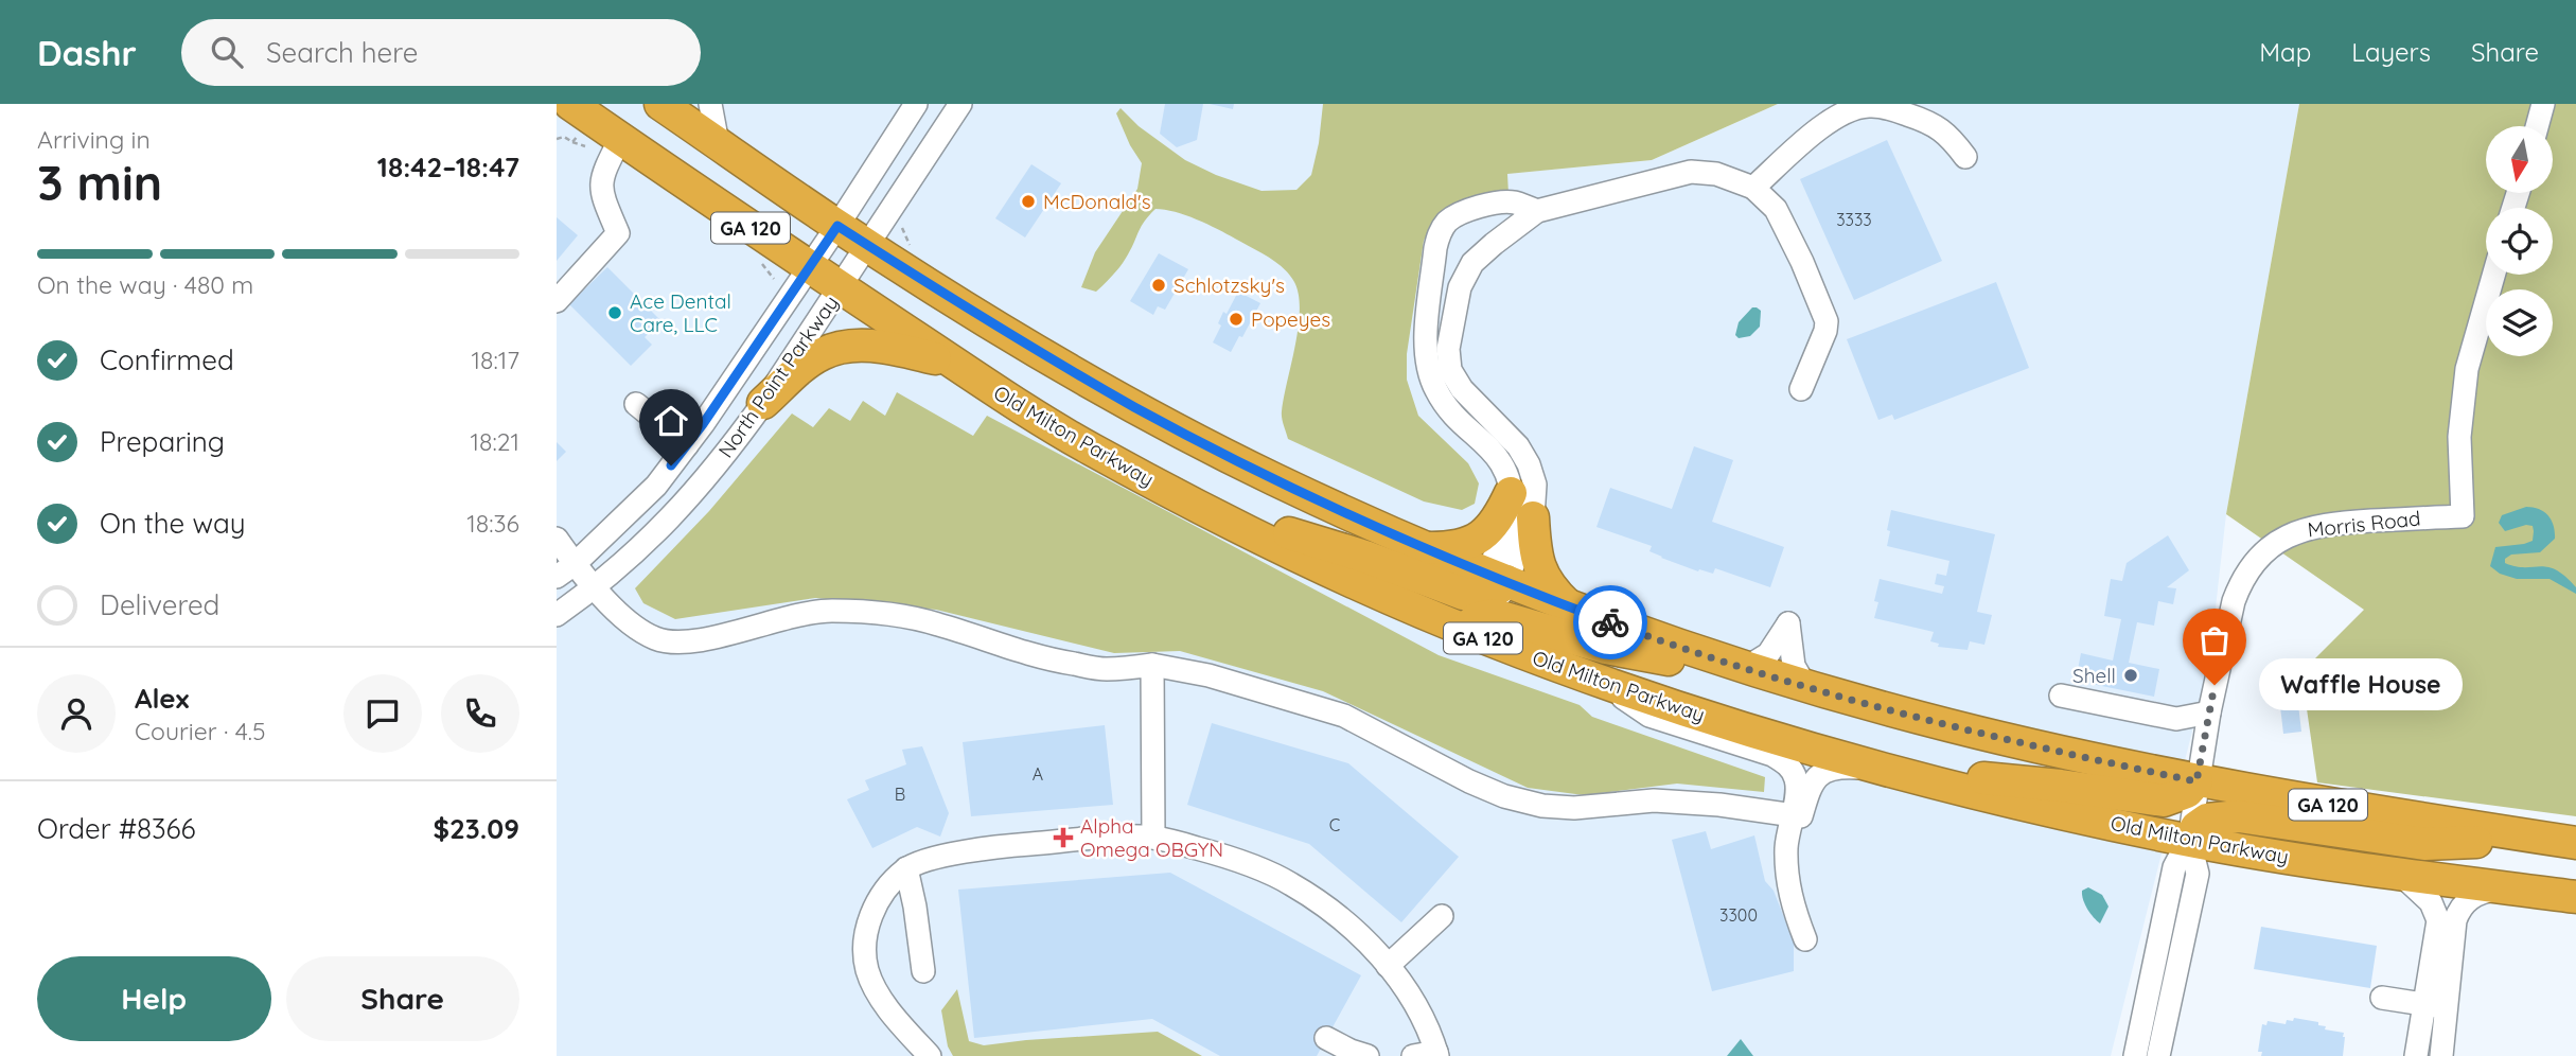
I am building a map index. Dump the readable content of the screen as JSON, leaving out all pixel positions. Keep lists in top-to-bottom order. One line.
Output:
{"streets":{"highway":["GA 120","Old Milton Parkway"],"street":["North Point Parkway","Morris Road"]},"crossings":[["North Point Parkway","Old Milton Parkway"],["Old Milton Parkway","Morris Road"]],"places":{"other":["McDonald's","Schlotzsky's","Ace Dental Care, LLC","Popeyes","Shell","Waffle House"],"health":["Alpha Omega OBGYN"]},"house_numbers":["3333","A","B","C","3300"],"north":"bottom","page":{"header":"Dashr","search":"Search here","nav":["Map","Layers","Share"],"heading":["3 min","Arriving in","18:42–18:47"],"panel":["Alex","Courier · 4.5","Order #8366","$23.09"],"bar":"On the way · 480 m","list":[["Confirmed","18:17"],["Preparing","18:21"],["On the way","18:36"],"Delivered"],"bubble":"Waffle House","buttons":["Help","Share"]}}
